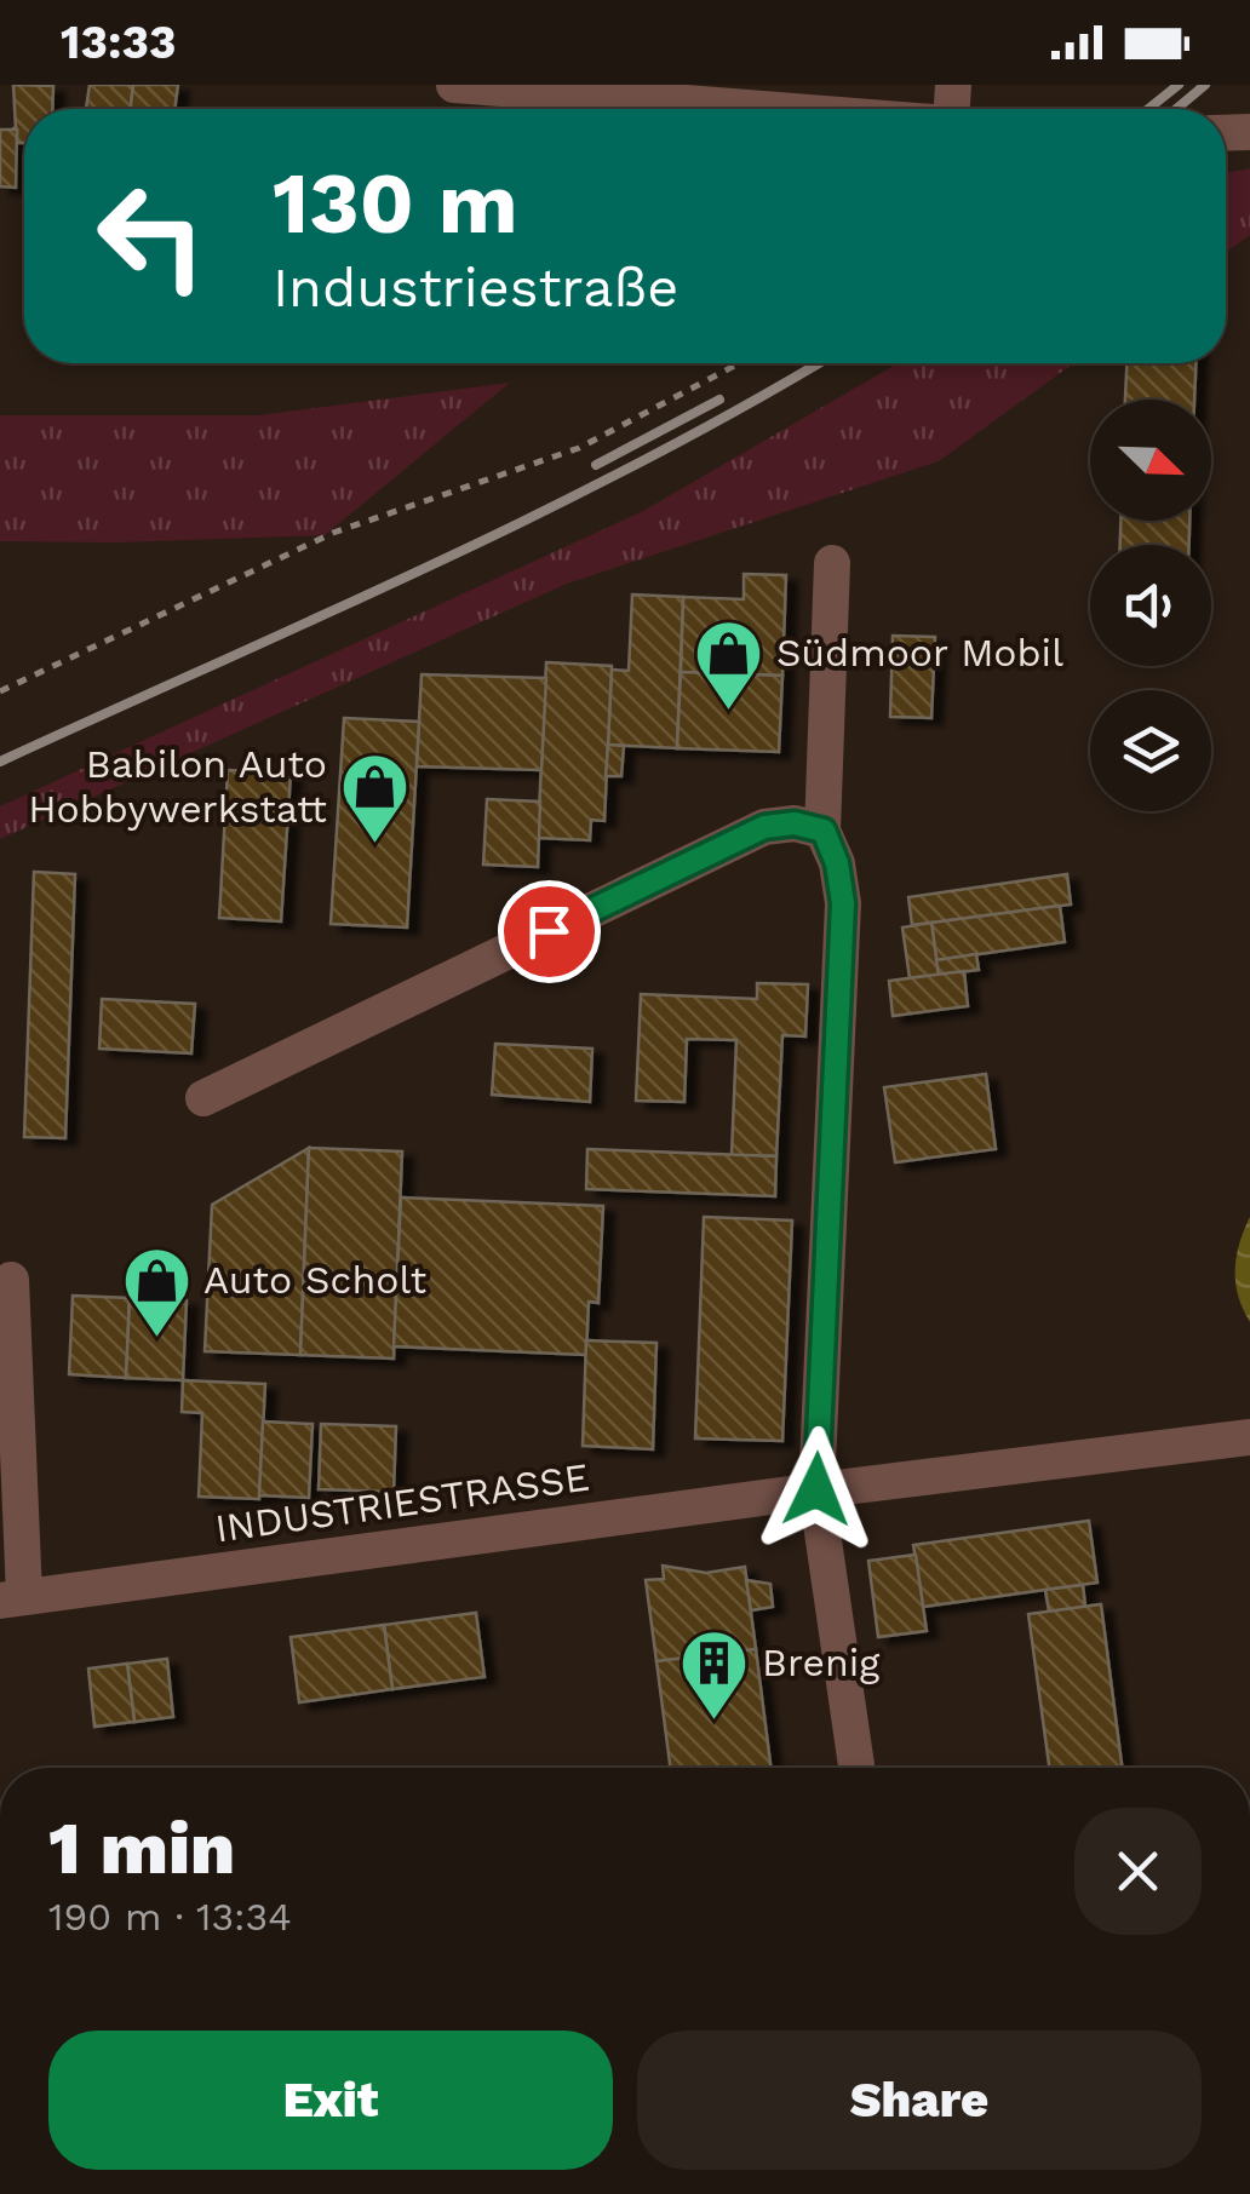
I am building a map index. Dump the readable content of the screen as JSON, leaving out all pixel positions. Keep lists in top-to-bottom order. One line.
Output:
{"streets":{"street":["INDUSTRIESTRASSE"]},"places":{"shop":["Südmoor Mobil","Babilon Auto Hobbywerkstatt","Auto Scholt"],"building":["Brenig"]},"north":"bottom right","page":{"status":"13:33","turn":["130 m","Industriestraße"],"heading":["1 min","190 m · 13:34"],"buttons":["Exit","Share"]}}
